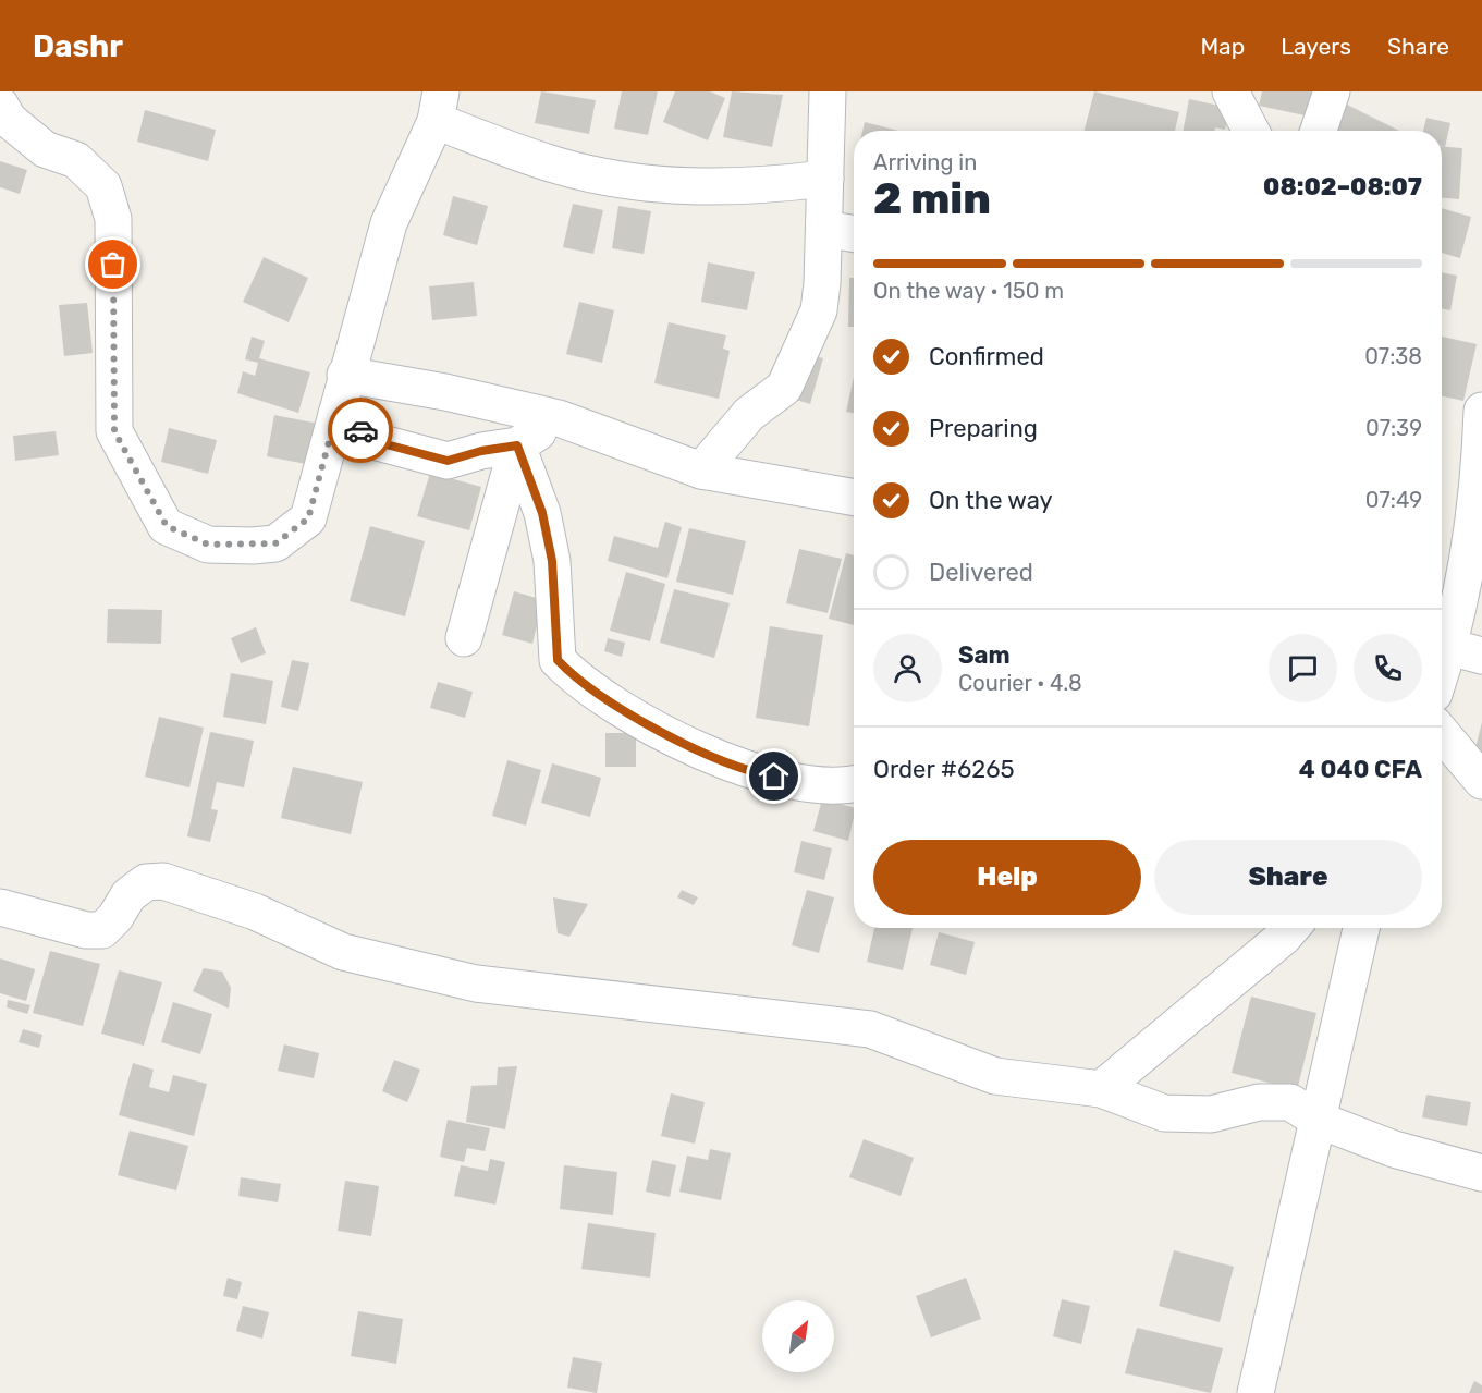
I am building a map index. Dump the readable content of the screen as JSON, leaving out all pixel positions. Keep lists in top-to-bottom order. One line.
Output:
{"north":"top right","page":{"header":"Dashr","nav":["Map","Layers","Share"],"heading":["2 min","Arriving in","08:02–08:07"],"panel":["Sam","Courier · 4.8","Order #6265","4 040 CFA"],"bar":"On the way · 150 m","list":[["Confirmed","07:38"],["Preparing","07:39"],["On the way","07:49"],"Delivered"],"buttons":["Help","Share"]}}
